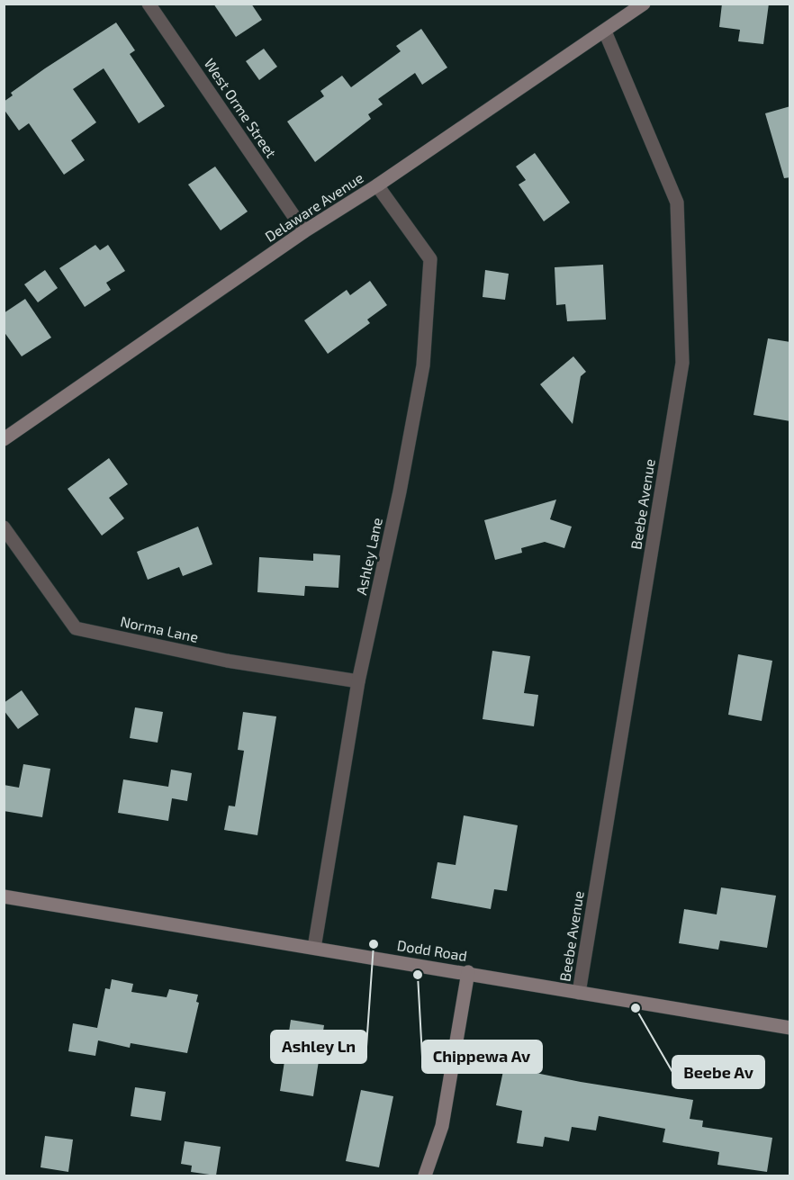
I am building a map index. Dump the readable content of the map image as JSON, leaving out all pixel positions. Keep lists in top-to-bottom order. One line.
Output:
{"streets":{"street":["West Orme Street","Delaware Avenue","Beebe Avenue","Ashley Lane","Norma Lane","Dodd Road"]},"crossings":[["West Orme Street","Delaware Avenue"],["Delaware Avenue","Beebe Avenue"],["Delaware Avenue","Ashley Lane"],["Beebe Avenue","Dodd Road"],["Ashley Lane","Norma Lane"],["Ashley Lane","Dodd Road"]],"places":["Ashley Ln","Chippewa Av","Beebe Av"]}
